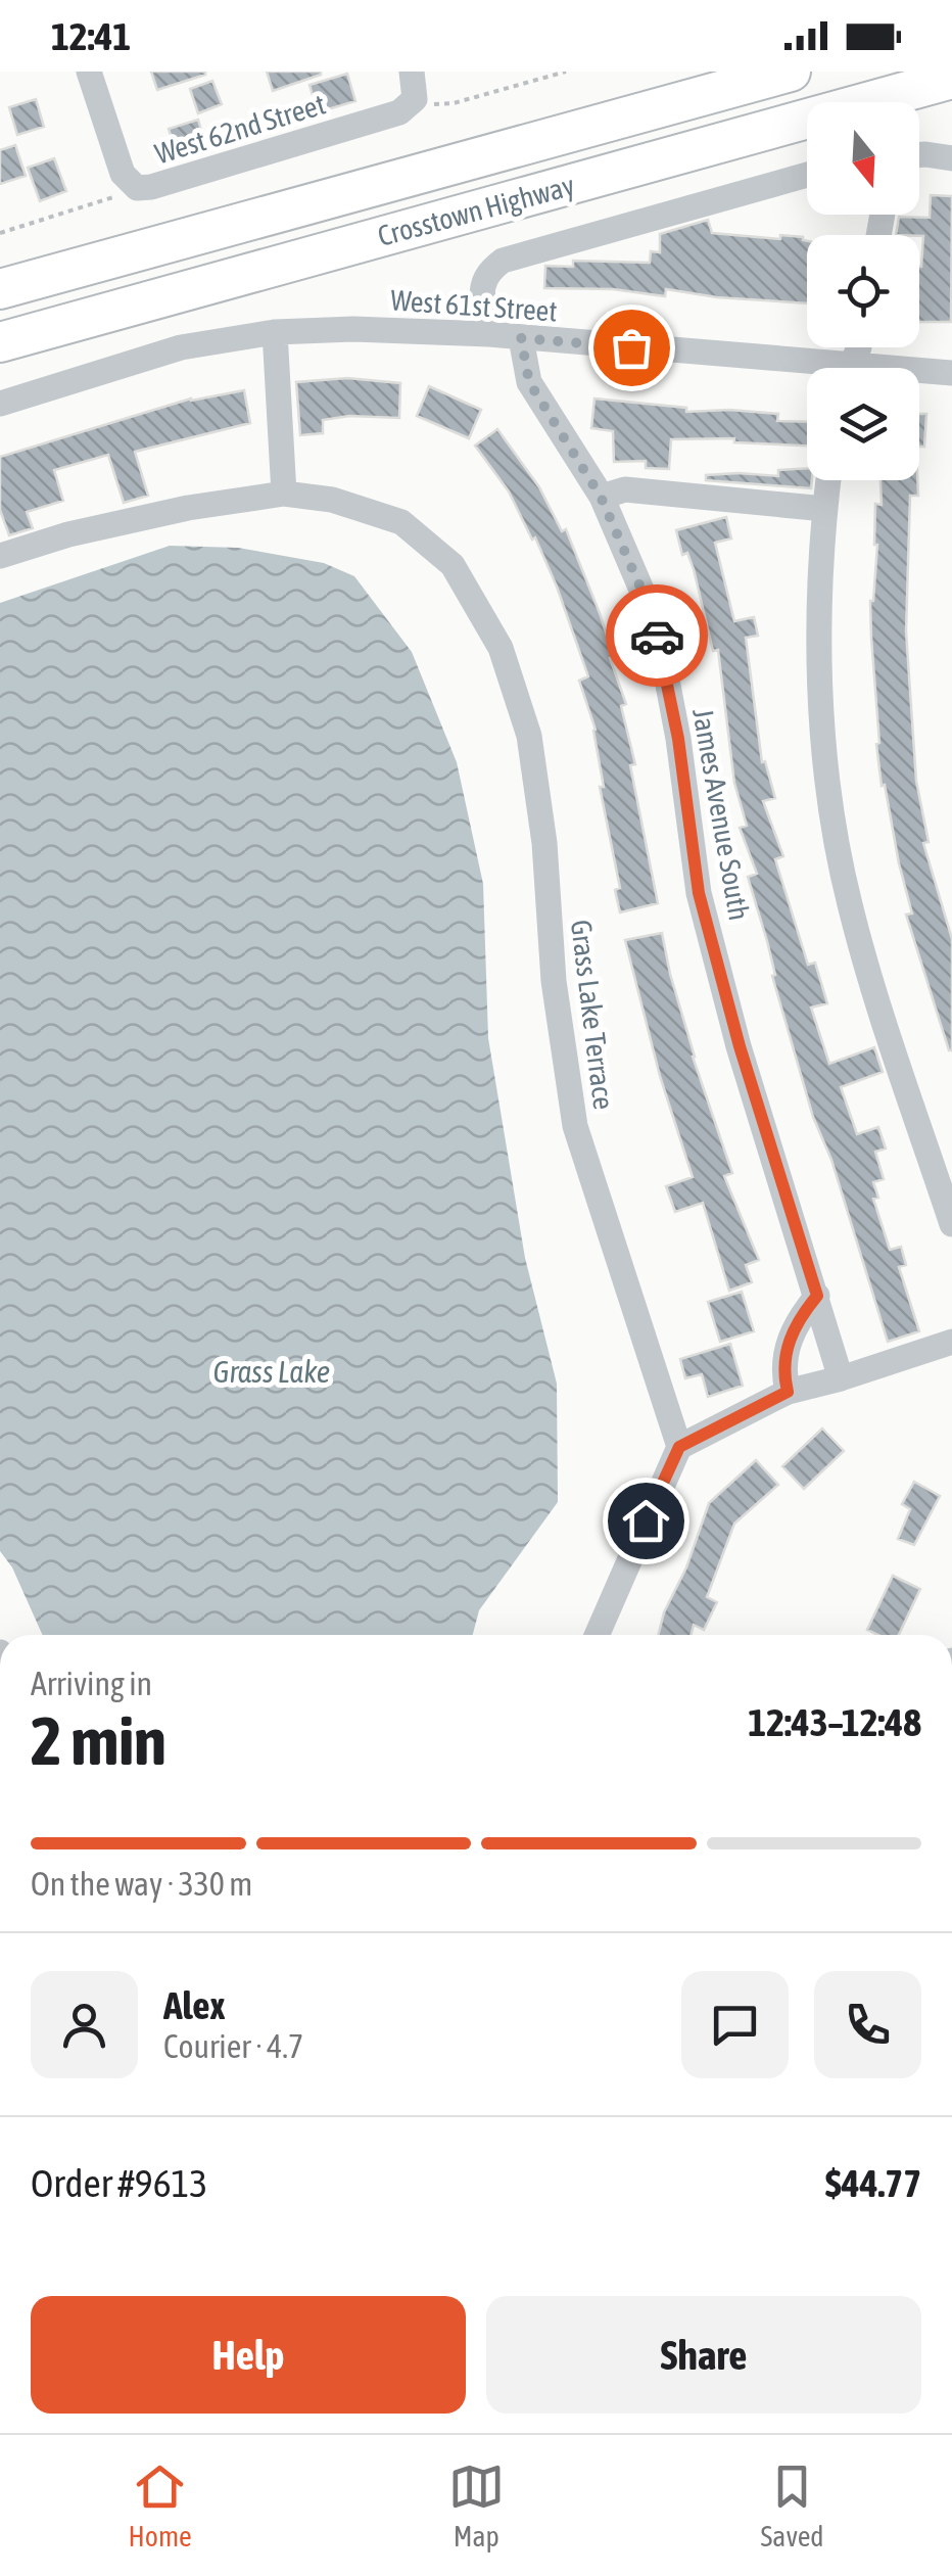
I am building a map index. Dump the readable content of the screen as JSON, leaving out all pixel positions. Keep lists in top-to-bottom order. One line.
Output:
{"streets":{"highway":["Crosstown Highway"],"street":["West 62nd Street","West 61st Street","James Avenue South","Grass Lake Terrace"]},"crossings":[["West 61st Street","James Avenue South"]],"water":["Grass Lake"],"north":"bottom","page":{"status":"12:41","heading":["2 min","Arriving in","12:43–12:48"],"panel":["Alex","Courier · 4.7","Order #9613","$44.77"],"bar":"On the way · 330 m","buttons":["Help","Share"],"tabs":["Home","Map","Saved"]}}
